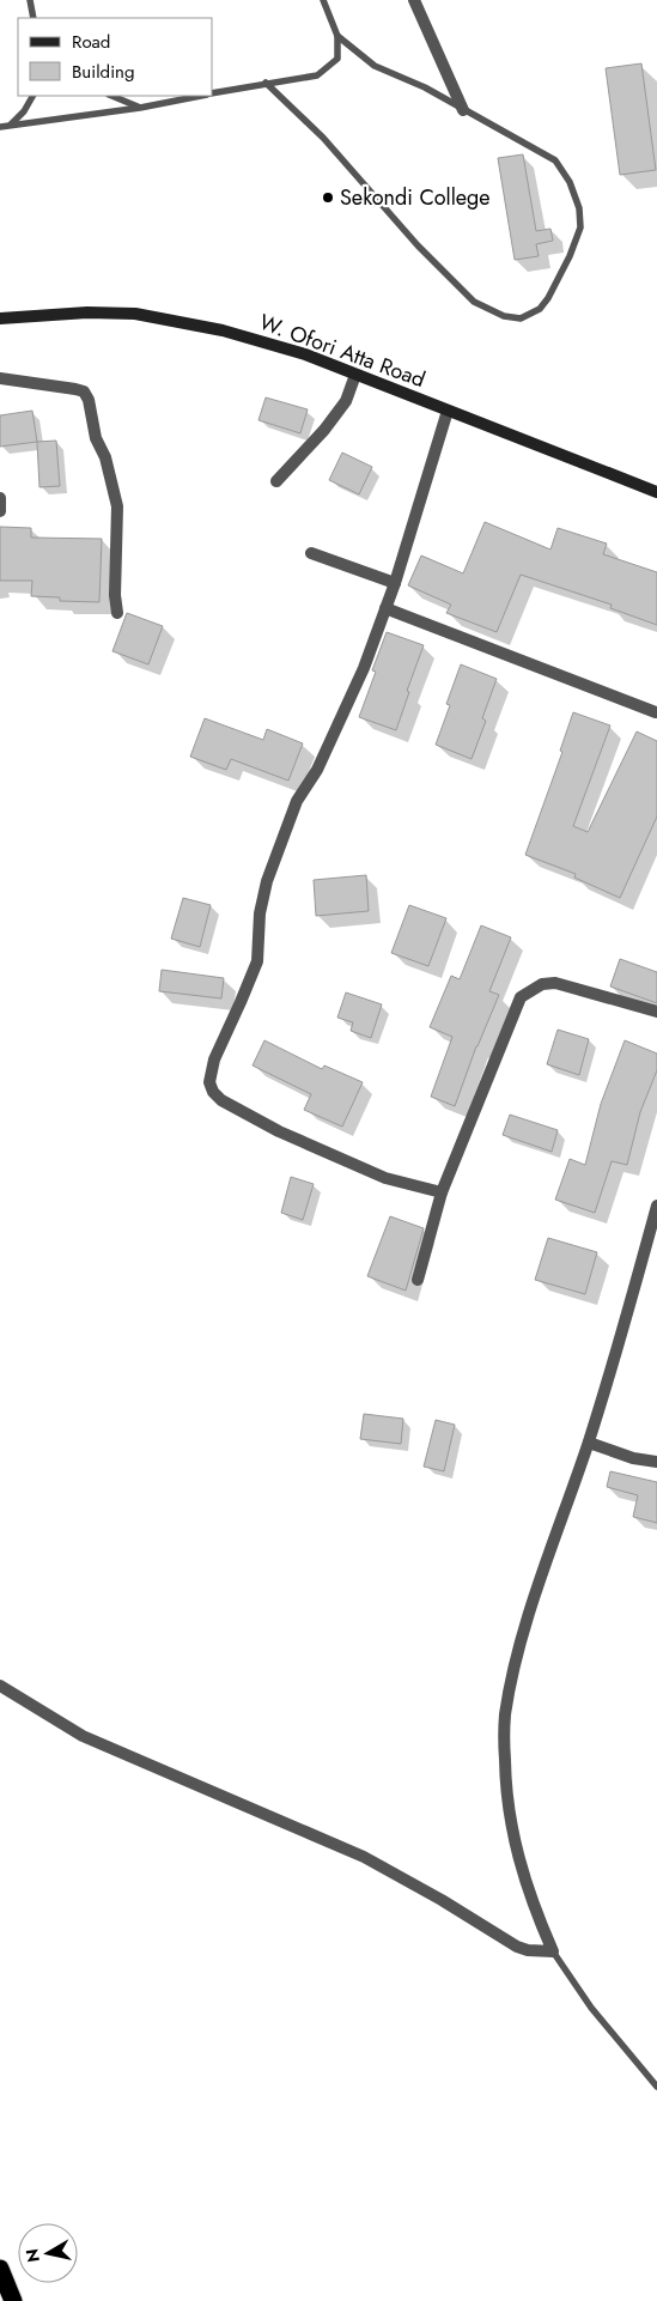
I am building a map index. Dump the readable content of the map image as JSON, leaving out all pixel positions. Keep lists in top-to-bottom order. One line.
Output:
{"streets":{"main road":["W. Ofori Atta Road"]},"places":["Sekondi College"],"legend":["Road","Building"],"north":"left"}
